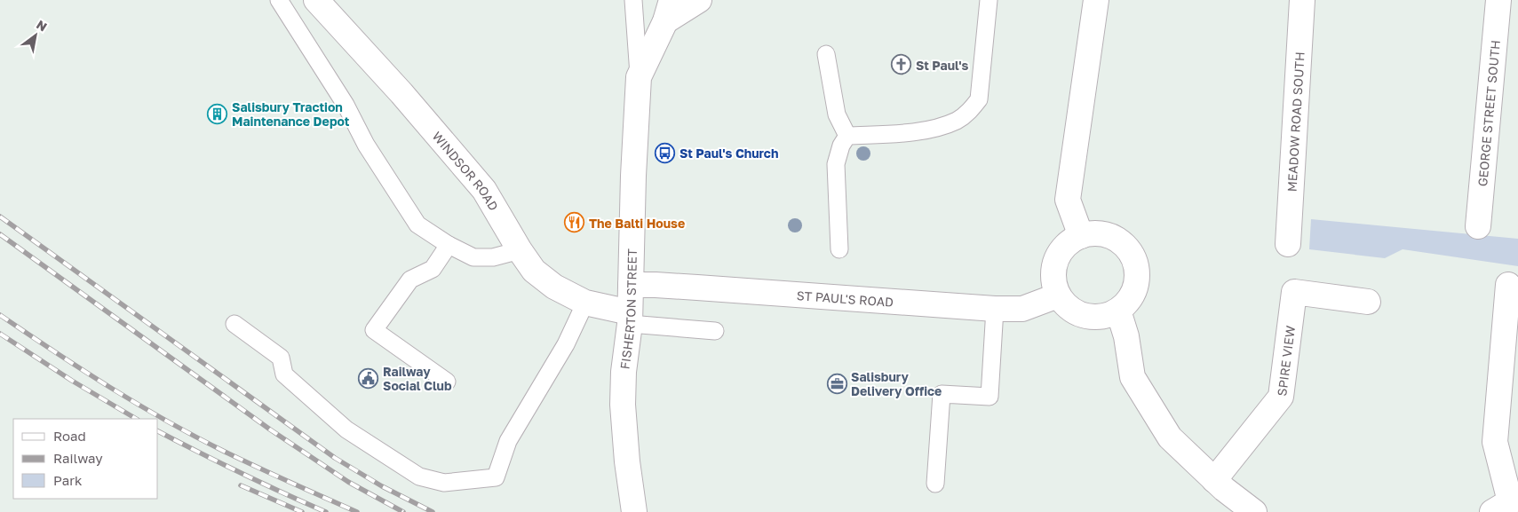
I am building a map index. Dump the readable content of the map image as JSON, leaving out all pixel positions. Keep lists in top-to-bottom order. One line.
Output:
{"streets":{"street":["GEORGE STREET SOUTH","MEADOW ROAD SOUTH","WINDSOR ROAD","ST PAUL'S ROAD","FISHERTON STREET","SPIRE VIEW"]},"crossings":[["WINDSOR ROAD","FISHERTON STREET"],["ST PAUL'S ROAD","FISHERTON STREET"]],"places":{"church":["St Paul's"],"building":["Salisbury Traction Maintenance Depot"],"bus stop":["St Paul's Church"],"restaurant":["The Balti House"],"public building":["Railway Social Club"],"office":["Salisbury Delivery Office"]},"legend":["Road","Railway","Park"],"north":"top right"}
